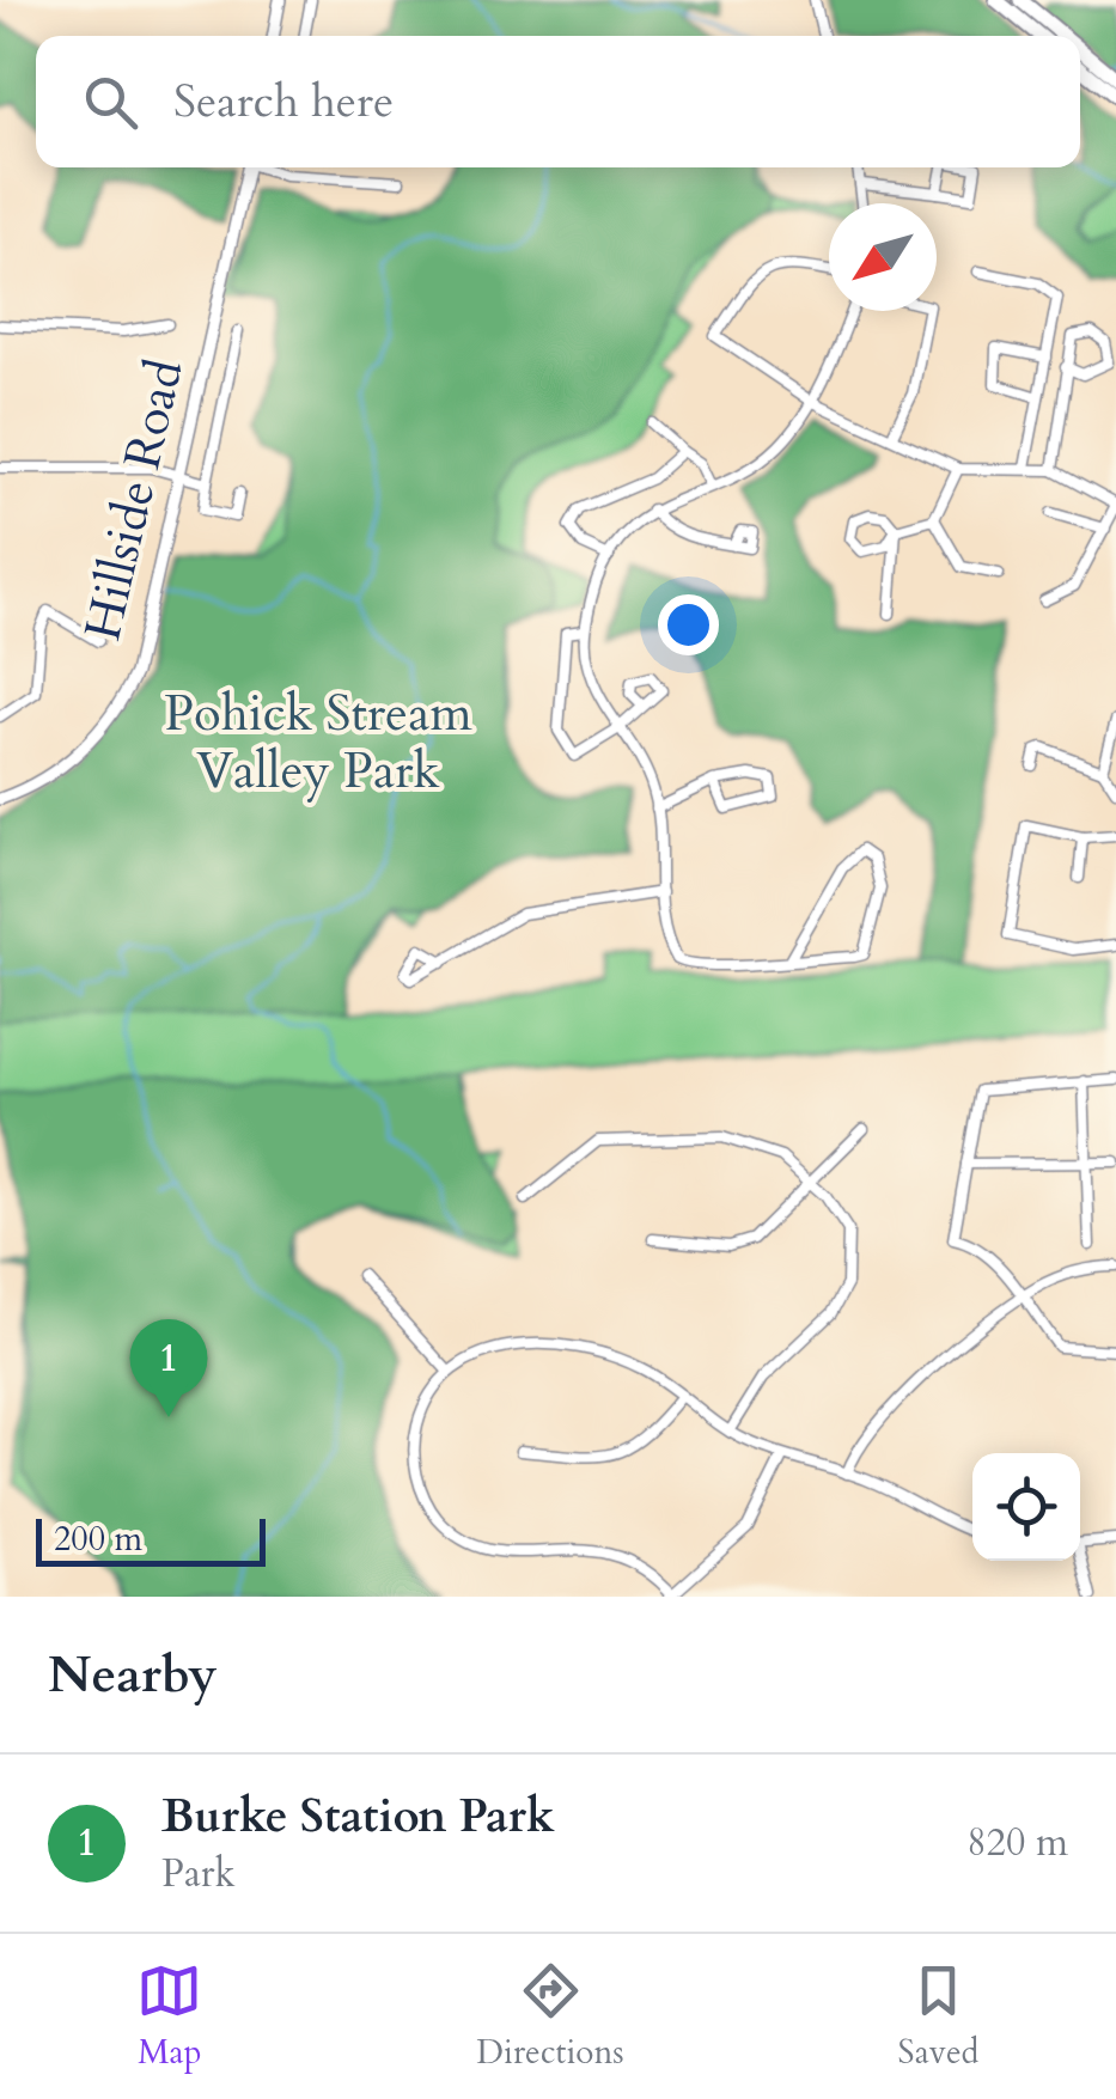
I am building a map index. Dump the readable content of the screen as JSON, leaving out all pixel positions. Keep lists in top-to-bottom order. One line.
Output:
{"streets":{"street":["Hillside Road"]},"parks":["Pohick Stream Valley Park"],"scale_bar":"200 m","north":"bottom left","page":{"search":"Search here","pins":"1","scale":"200 m","heading":"Nearby","list":[{"mark":"1","name":"Burke Station Park","note":"Park","value":"820 m"}],"nav":["Map","Directions","Saved"]}}
